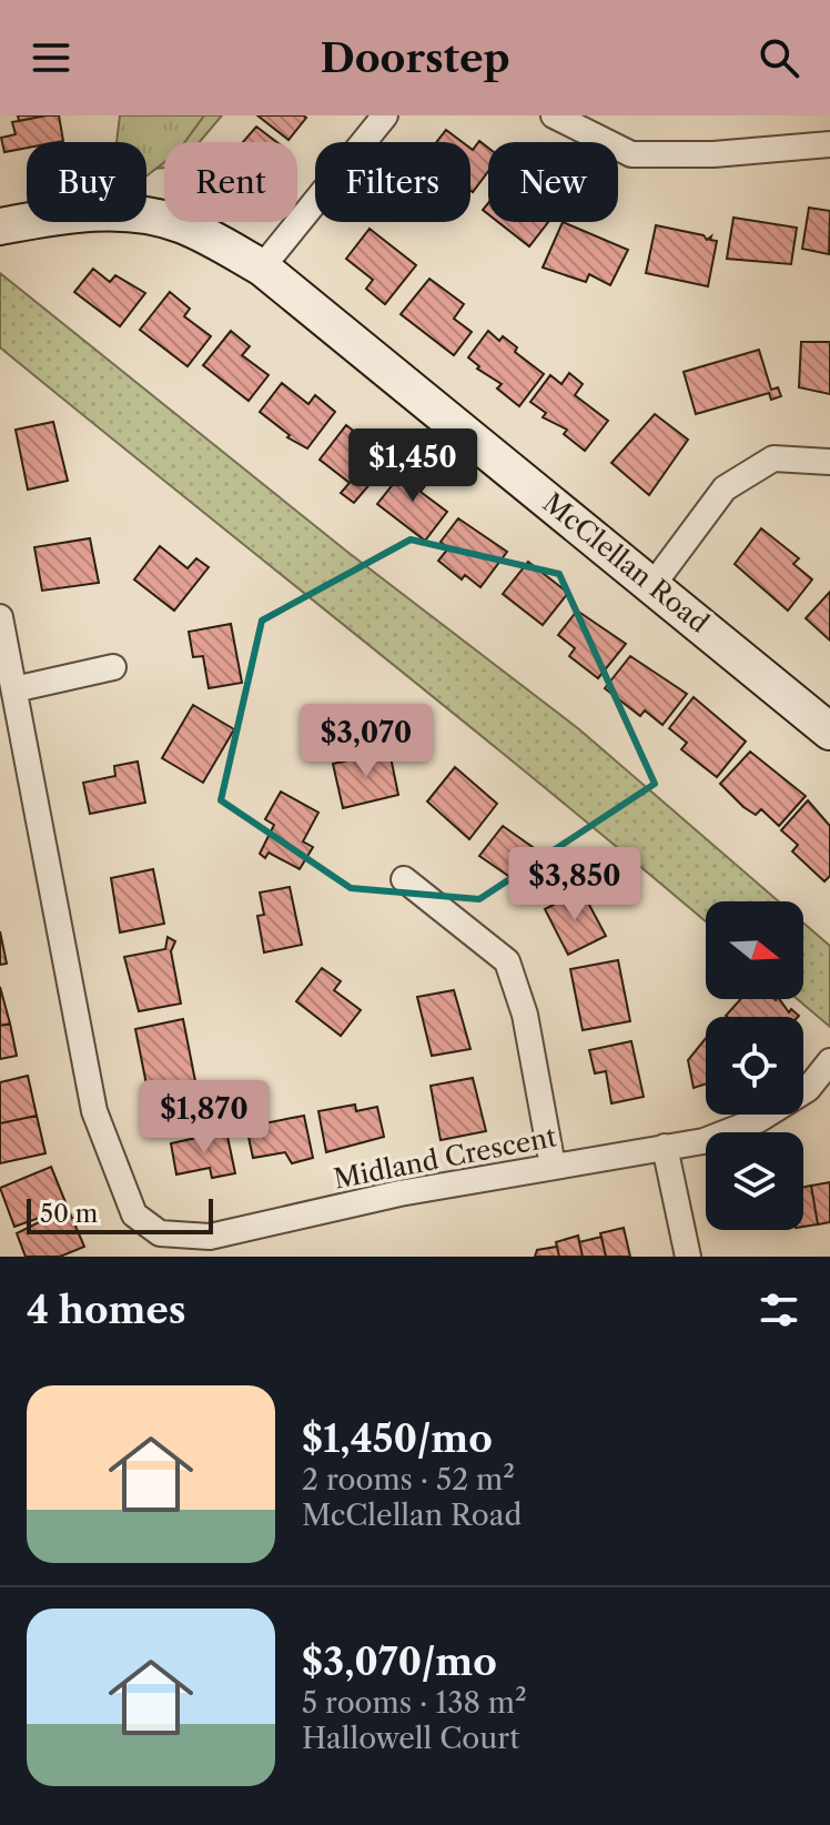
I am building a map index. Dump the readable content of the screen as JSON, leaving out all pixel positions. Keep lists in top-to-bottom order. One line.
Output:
{"streets":{"street":["McClellan Road","Midland Crescent"]},"scale_bar":"50 m","north":"right","page":{"header":"Doorstep","chip":["Buy","Rent","Filters","New"],"price":["$1,450","$3,070","$3,850","$1,870"],"scale":"50 m","heading":"4 homes","list":[{"name":"$1,450/mo","note":"2 rooms · 52 m² · McClellan Road"},{"name":"$3,070/mo","note":"5 rooms · 138 m² · Hallowell Court"}]}}
